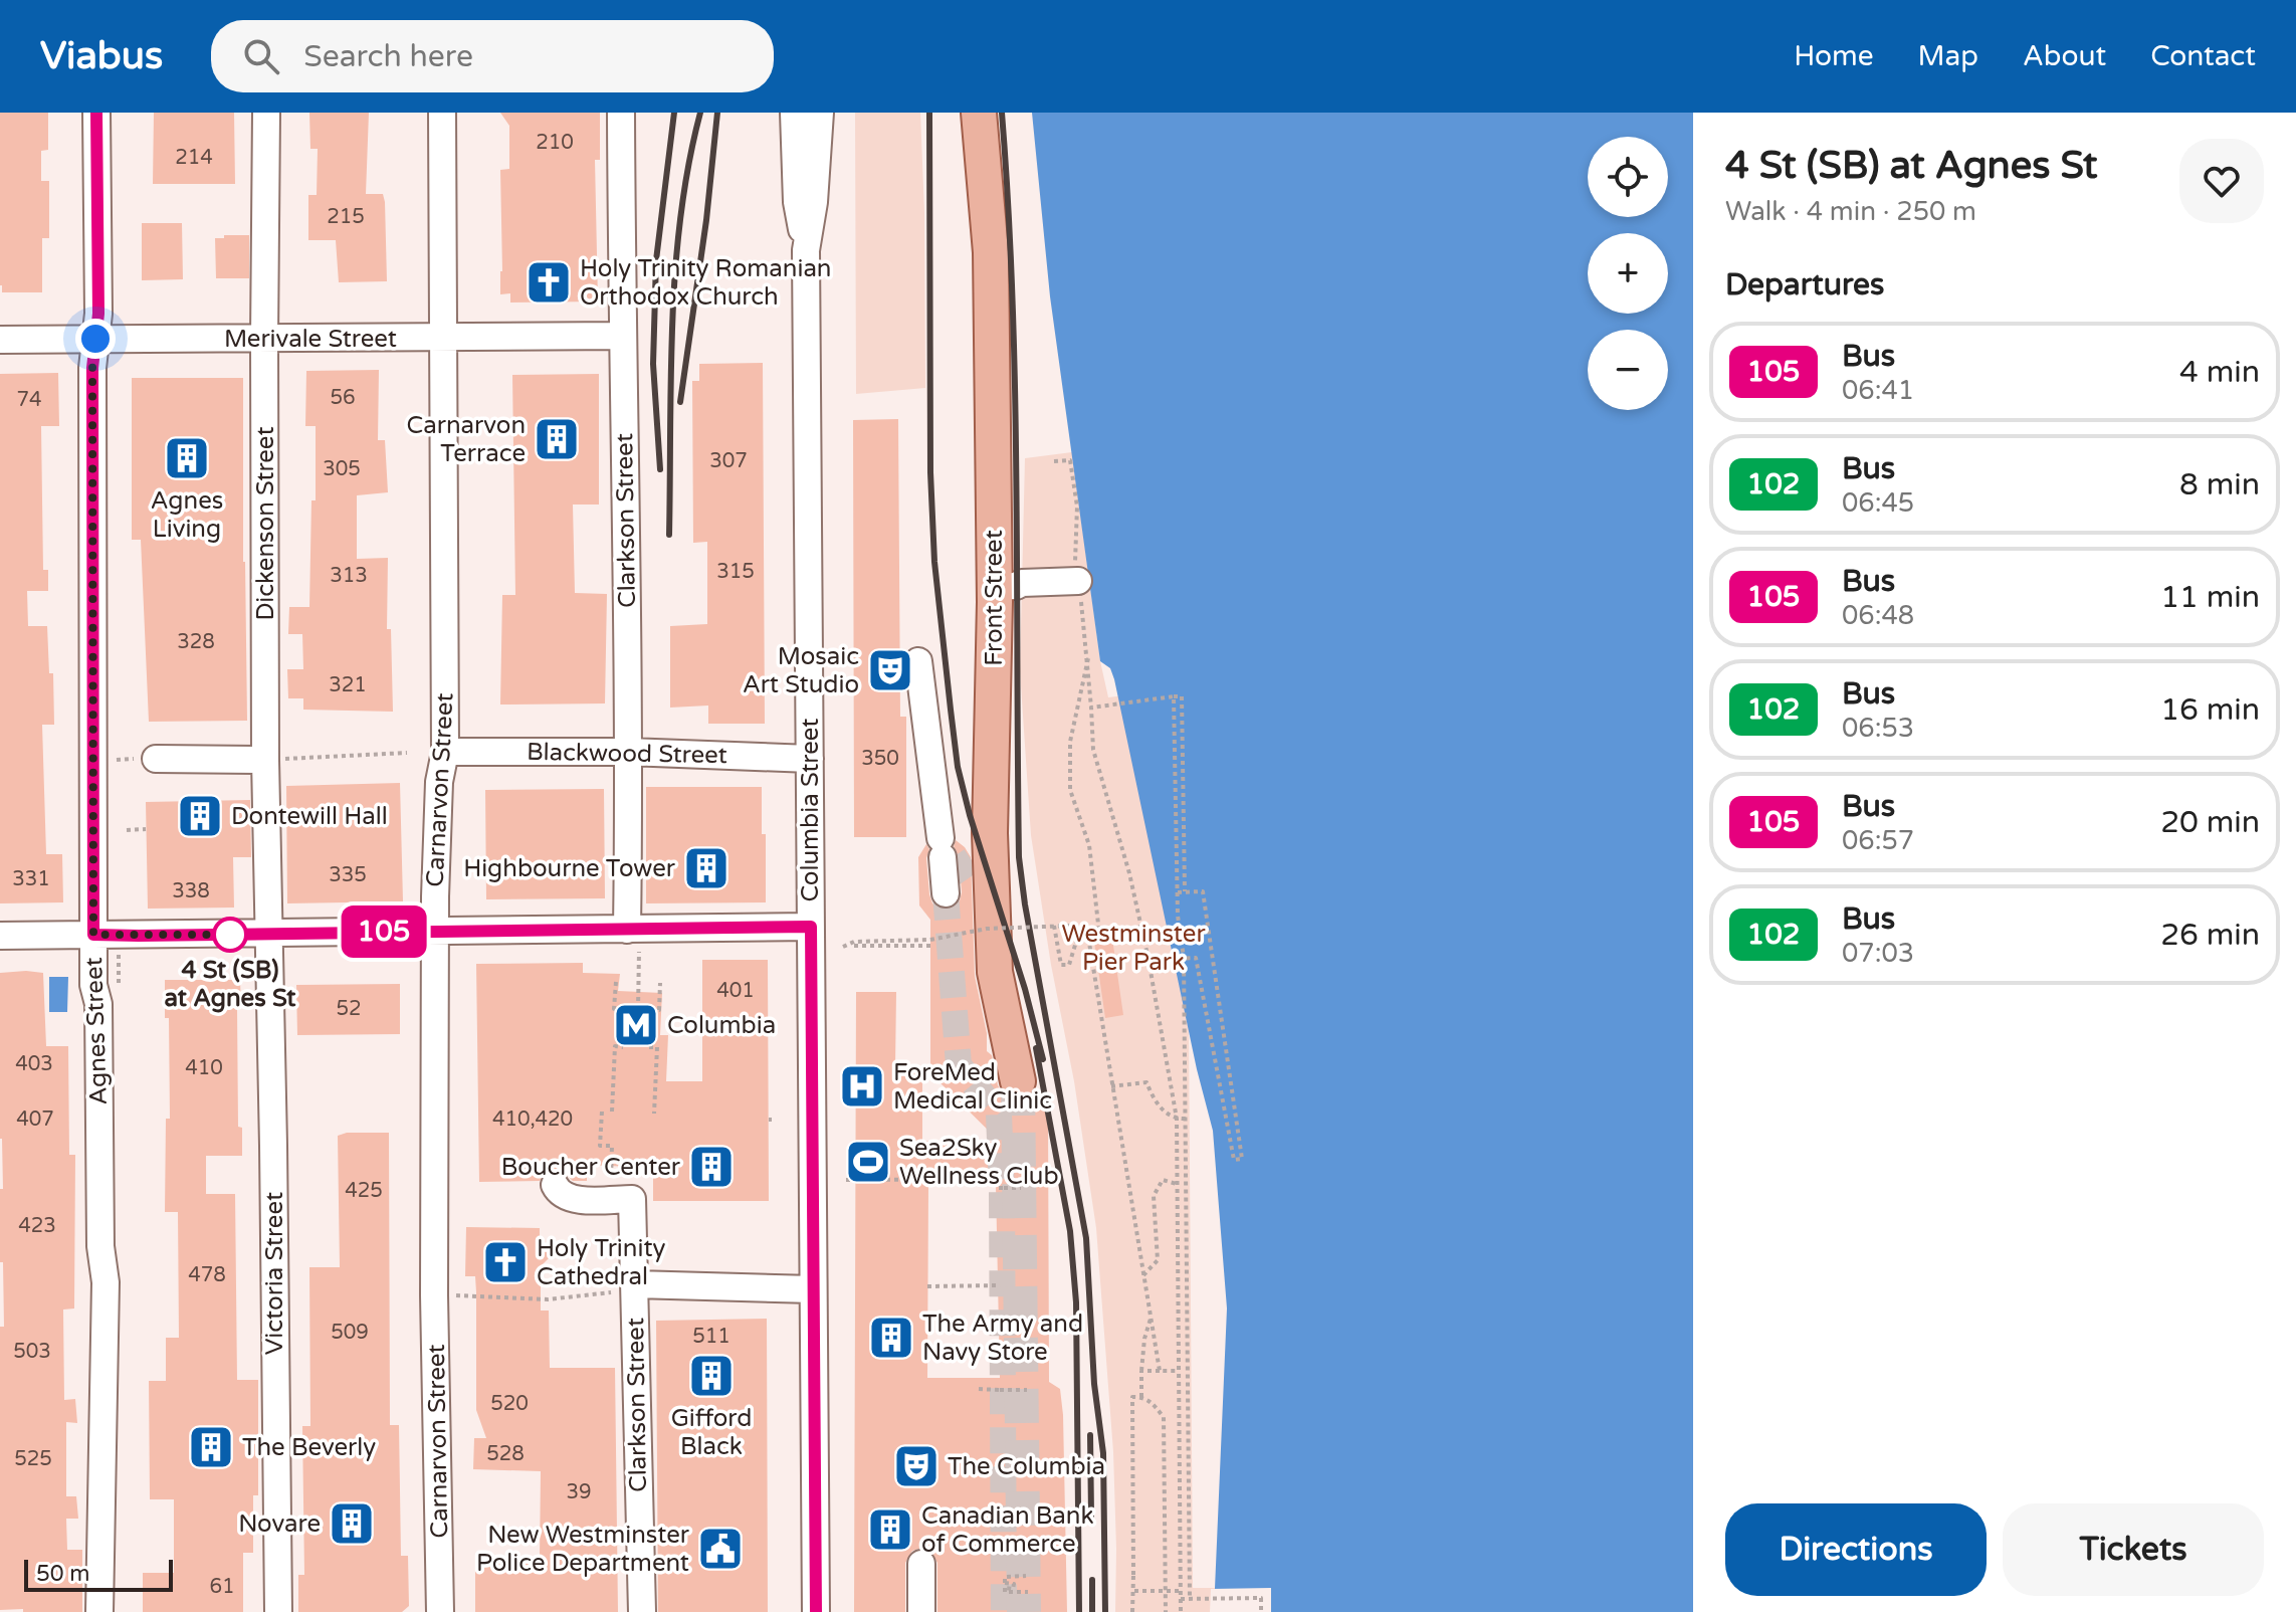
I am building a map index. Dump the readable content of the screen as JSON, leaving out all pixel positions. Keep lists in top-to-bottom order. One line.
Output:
{"streets":{"main road":["Front Street"],"street":["Merivale Street","Clarkson Street","Dickenson Street","Blackwood Street","Carnarvon Street","Columbia Street","Agnes Street","Victoria Street"]},"crossings":[["Merivale Street","Clarkson Street"],["Merivale Street","Dickenson Street"],["Merivale Street","Carnarvon Street"],["Merivale Street","Agnes Street"],["Clarkson Street","Blackwood Street"],["Dickenson Street","Victoria Street"],["Blackwood Street","Carnarvon Street"],["Blackwood Street","Columbia Street"]],"parks":["Westminster Pier Park"],"places":{"church":["Holy Trinity Romanian Orthodox Church","Holy Trinity Cathedral"],"building":["Carnarvon Terrace","Agnes Living","Dontewill Hall","Highbourne Tower","Boucher Center","The Army and Navy Store","Gifford Black","The Beverly","Novare","Canadian Bank of Commerce"],"theatre":["Mosaic Art Studio","The Columbia"],"other":["4 St (SB) at Agnes St"],"metro station":["Columbia"],"hospital":["ForeMed Medical Clinic"],"sports":["Sea2Sky Wellness Club"],"public building":["New Westminster Police Department"]},"lines":["bus line 105"],"house_numbers":["210","214","215","56","74","307","305","315","313","328","321","350","335","331","338","401","52","403","410","407","410,420","425","423","478","509","511","503","520","528","525","39","61"],"scale_bar":"50 m","page":{"header":"Viabus","search":"Search here","nav":["Home","Map","About","Contact"],"on_map":"105","heading":[["4 St (SB) at Agnes St","Walk · 4 min · 250 m"],"Departures"],"map_buttons":["+","−"],"list":[{"mark":"105","name":"Bus","note":"06:41","value":"4 min"},{"mark":"102","name":"Bus","note":"06:45","value":"8 min"},{"mark":"105","name":"Bus","note":"06:48","value":"11 min"},{"mark":"102","name":"Bus","note":"06:53","value":"16 min"},{"mark":"105","name":"Bus","note":"06:57","value":"20 min"},{"mark":"102","name":"Bus","note":"07:03","value":"26 min"}],"buttons":["Directions","Tickets"],"scale":"50 m"}}
